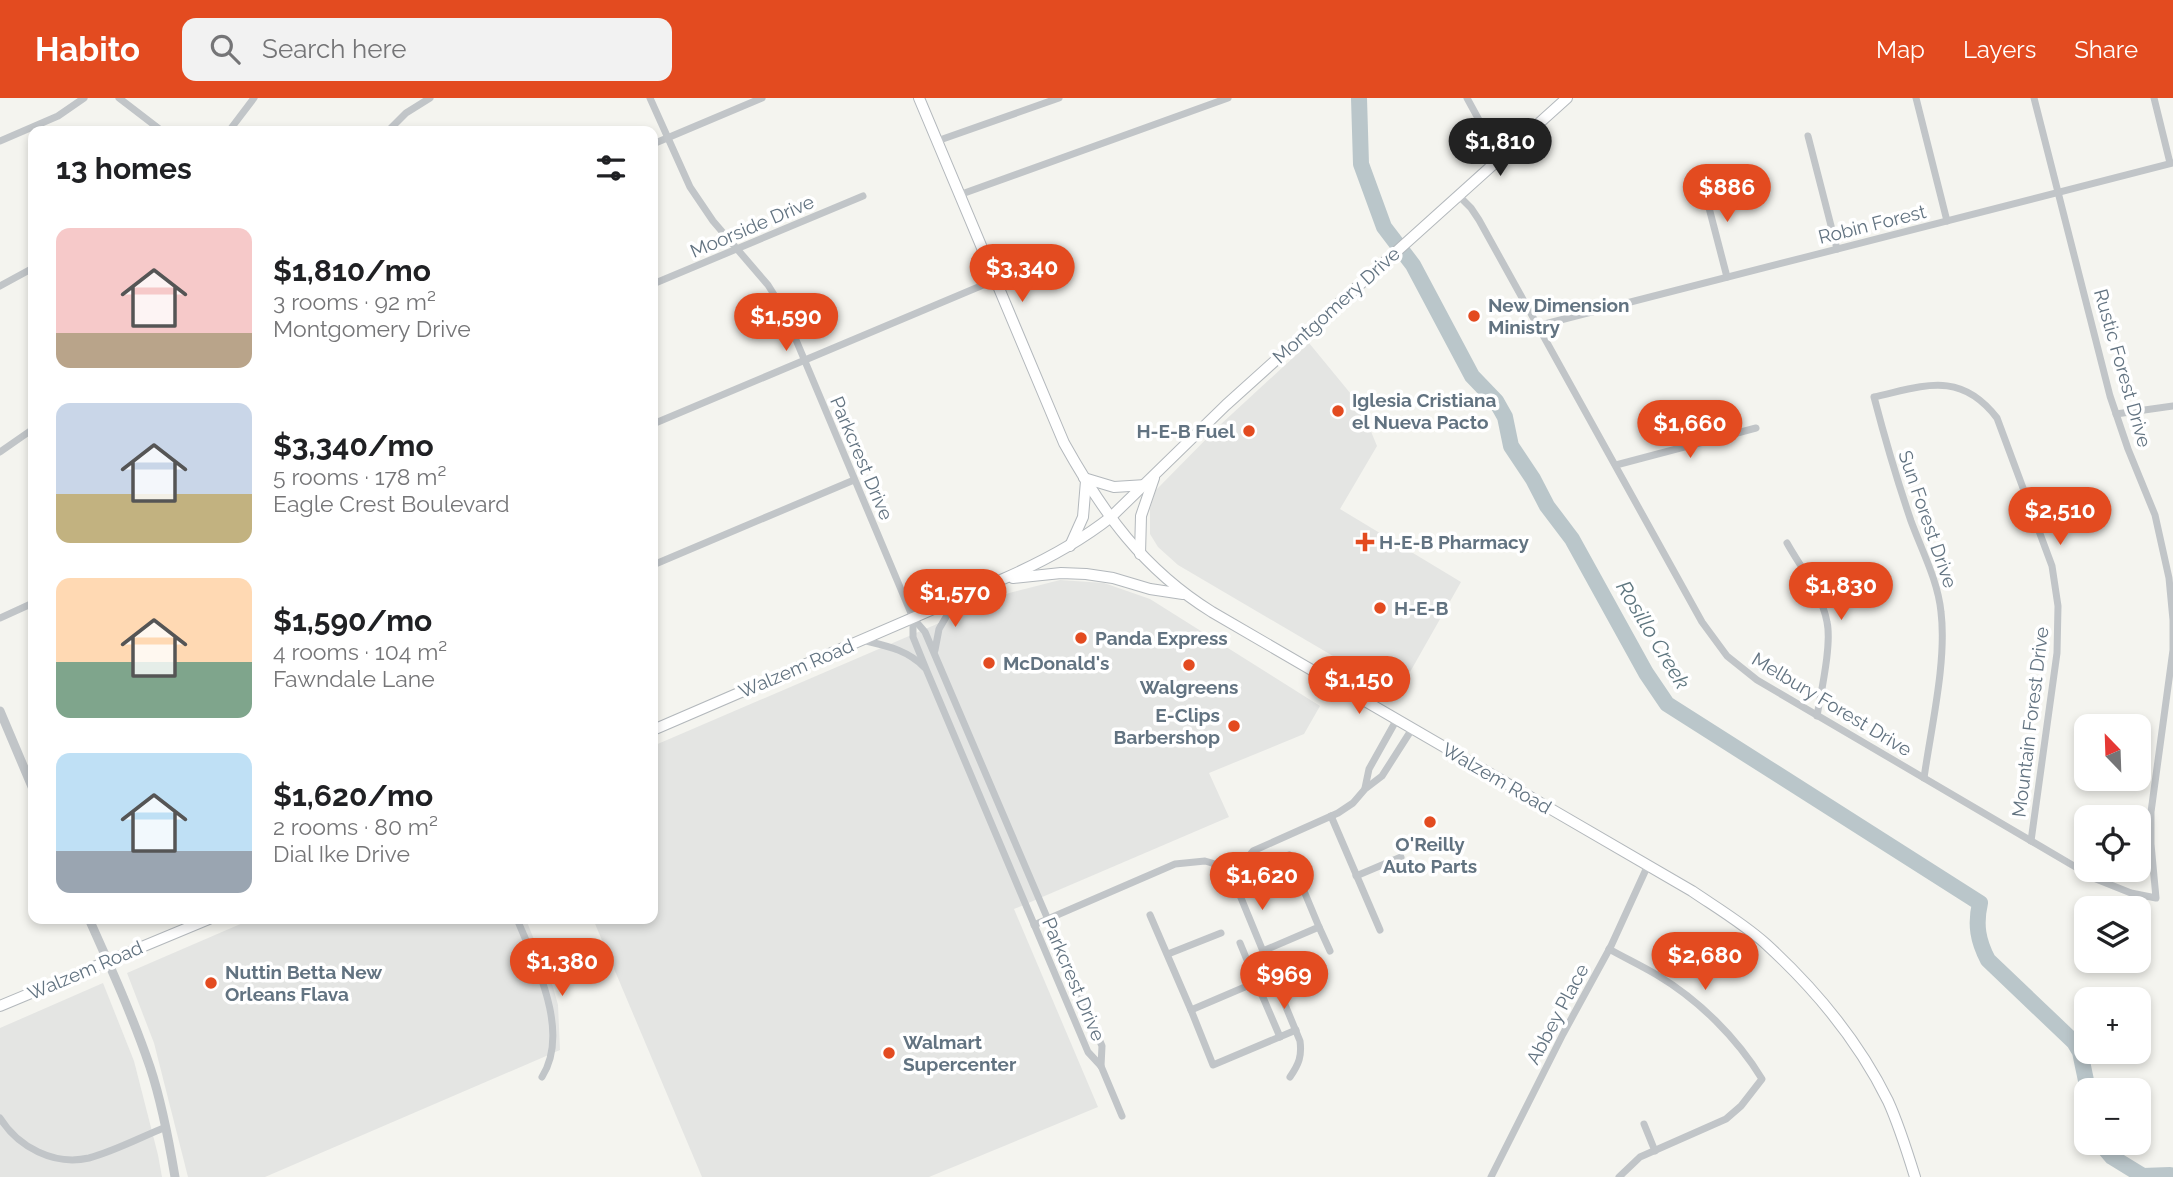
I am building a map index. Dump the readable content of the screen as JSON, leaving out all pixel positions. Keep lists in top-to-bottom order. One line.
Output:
{"streets":{"main road":["Montgomery Drive","Walzem Road"],"street":["Robin Forest","Moorside Drive","Rustic Forest Drive","Parkcrest Drive","Sun Forest Drive","Melbury Forest Drive","Mountain Forest Drive","Abbey Place"]},"crossings":[["Robin Forest","Rustic Forest Drive"],["Robin Forest","Melbury Forest Drive"],["Moorside Drive","Parkcrest Drive"],["Montgomery Drive","Walzem Road"],["Montgomery Drive","Melbury Forest Drive"],["Rustic Forest Drive","Melbury Forest Drive"],["Parkcrest Drive","Walzem Road"],["Sun Forest Drive","Melbury Forest Drive"],["Sun Forest Drive","Mountain Forest Drive"],["Walzem Road","Abbey Place"],["Melbury Forest Drive","Mountain Forest Drive"]],"water":["Rosillo Creek"],"places":{"other":["New Dimension Ministry","Iglesia Cristiana el Nueva Pacto","H-E-B Fuel","H-E-B","Panda Express","McDonald's","Walgreens","E-Clips Barbershop","O'Reilly Auto Parts","Nuttin Betta New Orleans Flava","Walmart Supercenter"],"health":["H-E-B Pharmacy"]},"north":"top left","page":{"header":"Habito","search":"Search here","nav":["Map","Layers","Share"],"price":["$1,810","$886","$3,340","$1,590","$1,660","$2,510","$1,830","$1,570","$1,150","$1,620","$2,680","$1,380","$969"],"heading":"13 homes","list":[{"name":"$1,810/mo","note":"3 rooms · 92 m² · Montgomery Drive"},{"name":"$3,340/mo","note":"5 rooms · 178 m² · Eagle Crest Boulevard"},{"name":"$1,590/mo","note":"4 rooms · 104 m² · Fawndale Lane"},{"name":"$1,620/mo","note":"2 rooms · 80 m² · Dial Ike Drive"}],"map_buttons":["+","−"]}}
